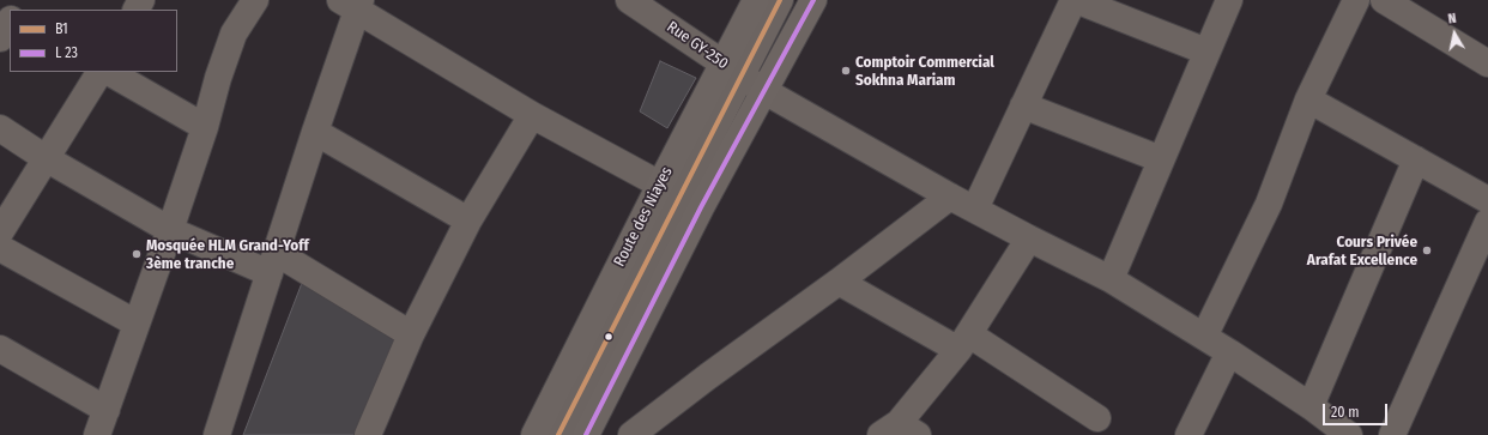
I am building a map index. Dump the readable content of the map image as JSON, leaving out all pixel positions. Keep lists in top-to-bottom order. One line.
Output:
{"streets":{"main road":["Route des Niayes"],"street":["Rue GY-250"]},"crossings":[["Rue GY-250","Route des Niayes"]],"places":["Comptoir Commercial Sokhna Mariam","Cours Privée Arafat Excellence","Mosquée HLM Grand-Yoff 3ème tranche"],"lines":["transit line B1"],"legend":["B1","L 23"],"scale_bar":"20 m","north":"top"}
